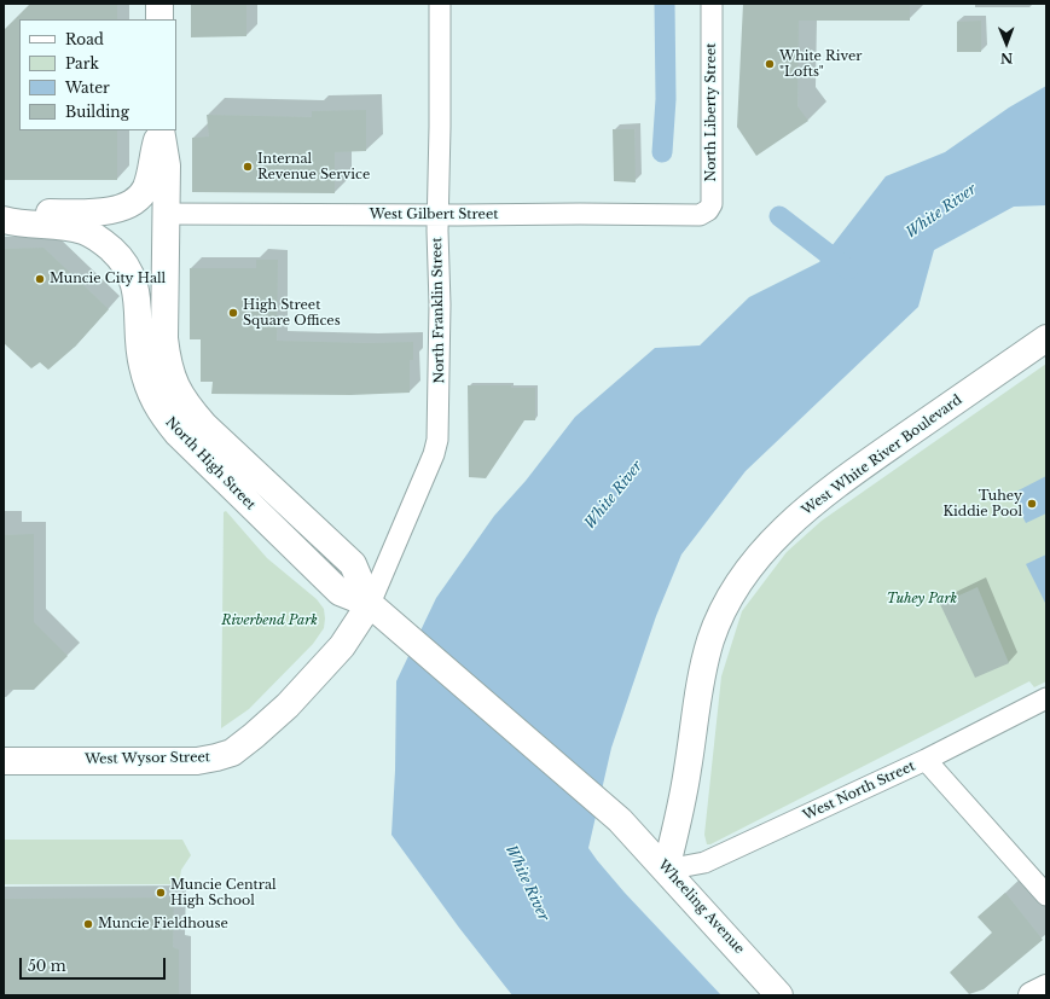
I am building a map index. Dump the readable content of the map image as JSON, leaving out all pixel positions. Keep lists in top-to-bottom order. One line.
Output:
{"streets":{"main road":["West White River Boulevard","North High Street","West Wysor Street","Wheeling Avenue"],"street":["North Liberty Street","West Gilbert Street","North Franklin Street","West North Street"]},"crossings":[["North Liberty Street","West Gilbert Street"],["West Gilbert Street","North Franklin Street"],["West Gilbert Street","North High Street"],["North Franklin Street","North High Street"],["North Franklin Street","West Wysor Street"],["West White River Boulevard","West North Street"],["West White River Boulevard","Wheeling Avenue"],["North High Street","West Wysor Street"],["North High Street","Wheeling Avenue"],["West North Street","Wheeling Avenue"]],"water":["White River"],"parks":["Tuhey Park","Riverbend Park"],"places":["White River \"Lofts\"","Internal Revenue Service","Muncie City Hall","High Street Square Offices","Tuhey Kiddie Pool","Muncie Central High School","Muncie Fieldhouse"],"legend":["Road","Park","Water","Building"],"scale_bar":"50 m","north":"bottom"}
